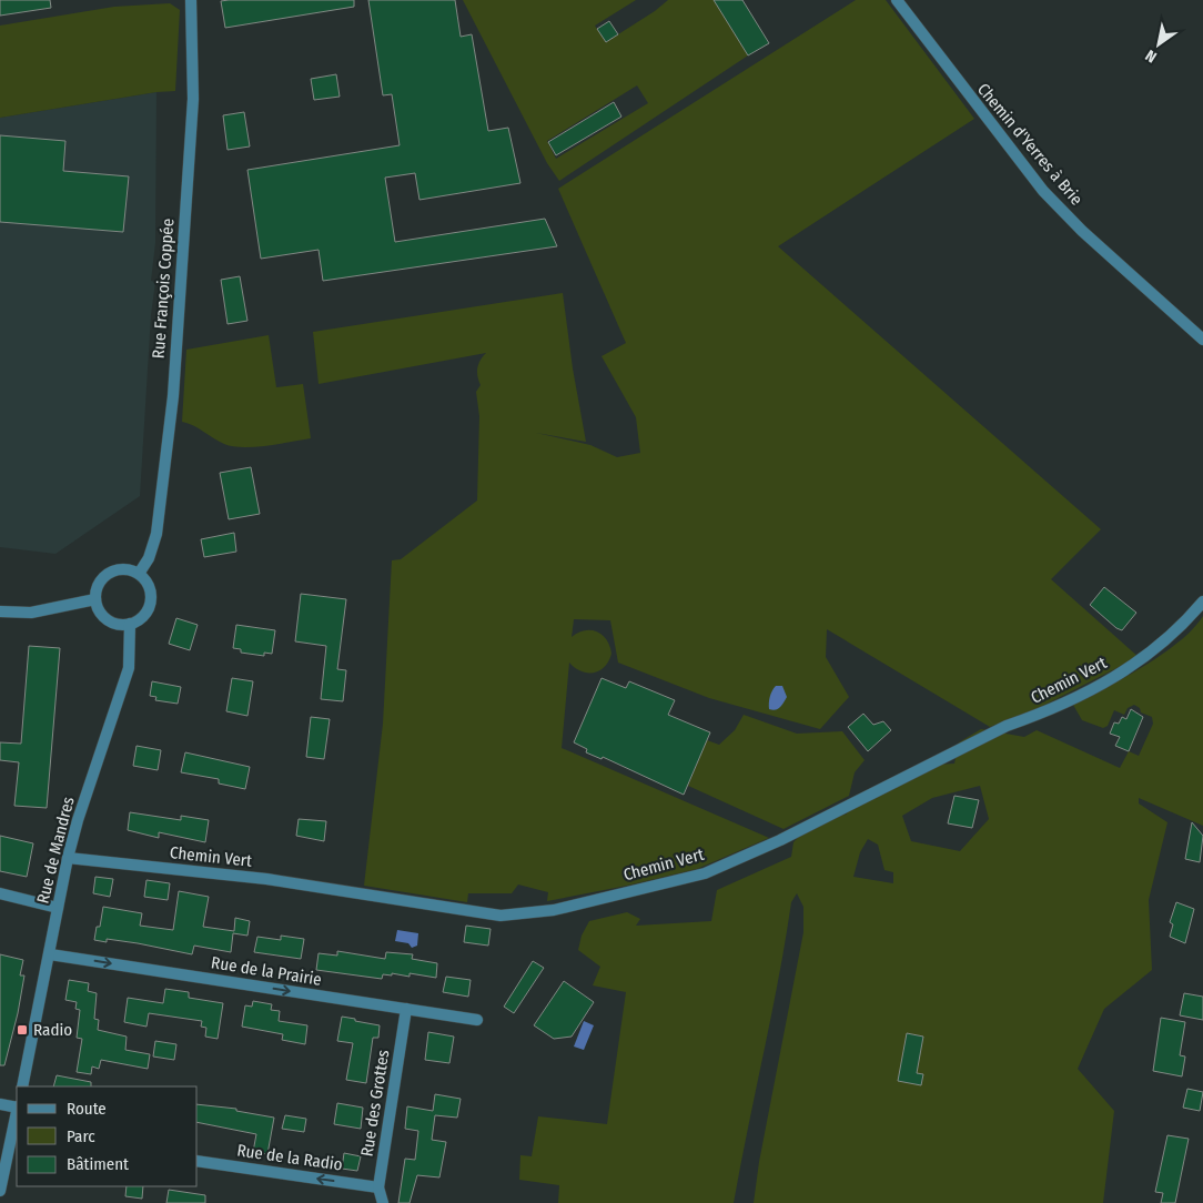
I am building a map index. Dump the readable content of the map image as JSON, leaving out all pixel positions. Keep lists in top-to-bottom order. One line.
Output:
{"streets":{"street":["Chemin d'Yerres à Brie","Rue François Coppée","Chemin Vert","Rue de Mandres","Rue de la Prairie","Rue des Grottes","Rue de la Radio"]},"crossings":[["Rue François Coppée","Rue de Mandres"],["Chemin Vert","Rue de Mandres"],["Rue de Mandres","Rue de la Prairie"],["Rue de la Prairie","Rue des Grottes"],["Rue des Grottes","Rue de la Radio"]],"one_way":["Rue de la Prairie","Rue de la Radio"],"places":{"transit":["Radio"]},"legend":["Route","Parc","Bâtiment"],"north":"bottom left"}
